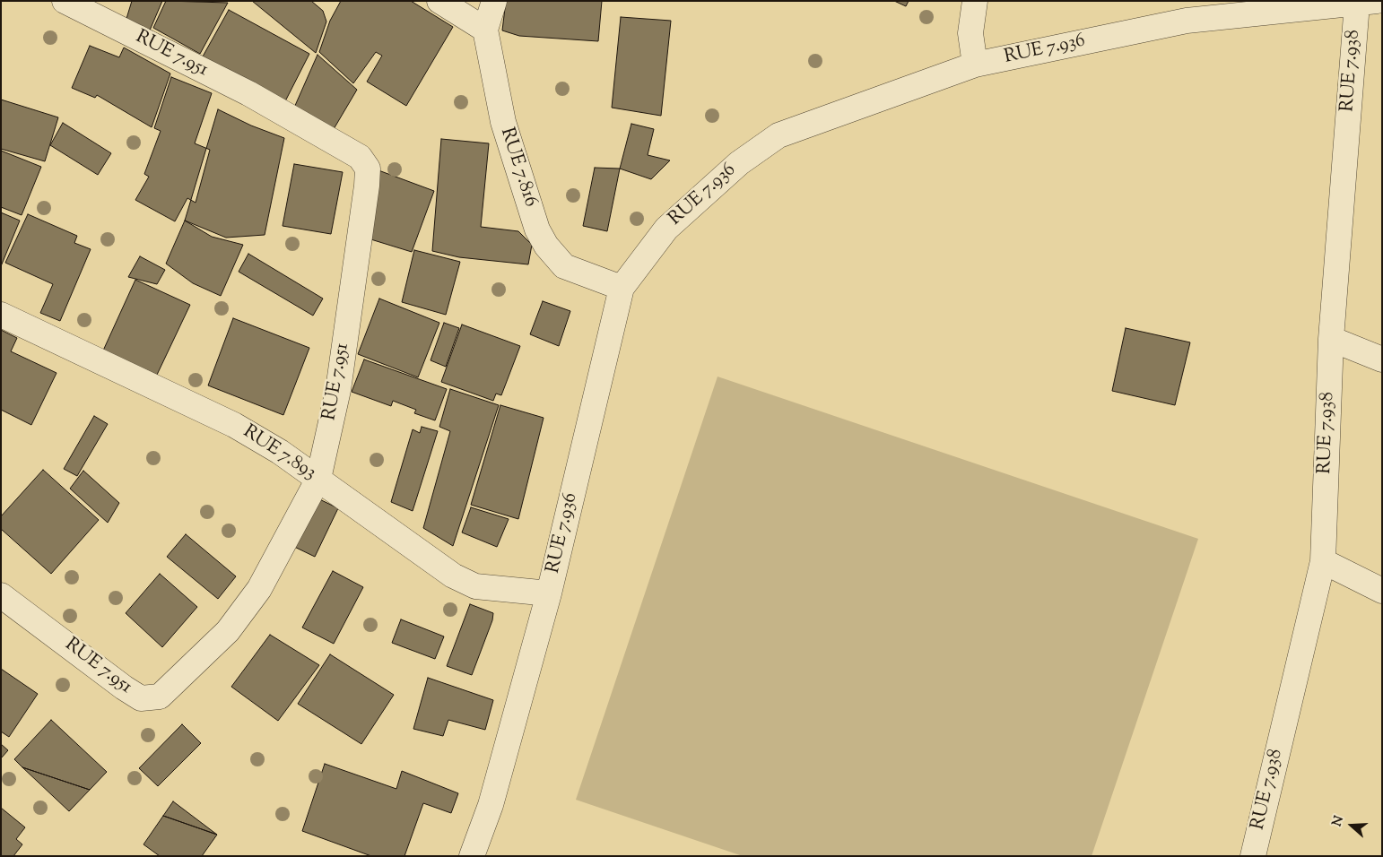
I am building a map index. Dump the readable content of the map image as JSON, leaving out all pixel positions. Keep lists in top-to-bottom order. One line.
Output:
{"streets":{"street":["RUE 7.936","RUE 7.951","RUE 7.938","RUE 7.816","RUE 7.893"]},"crossings":[["RUE 7.936","RUE 7.938"],["RUE 7.936","RUE 7.816"],["RUE 7.936","RUE 7.893"],["RUE 7.951","RUE 7.893"]],"north":"left"}
